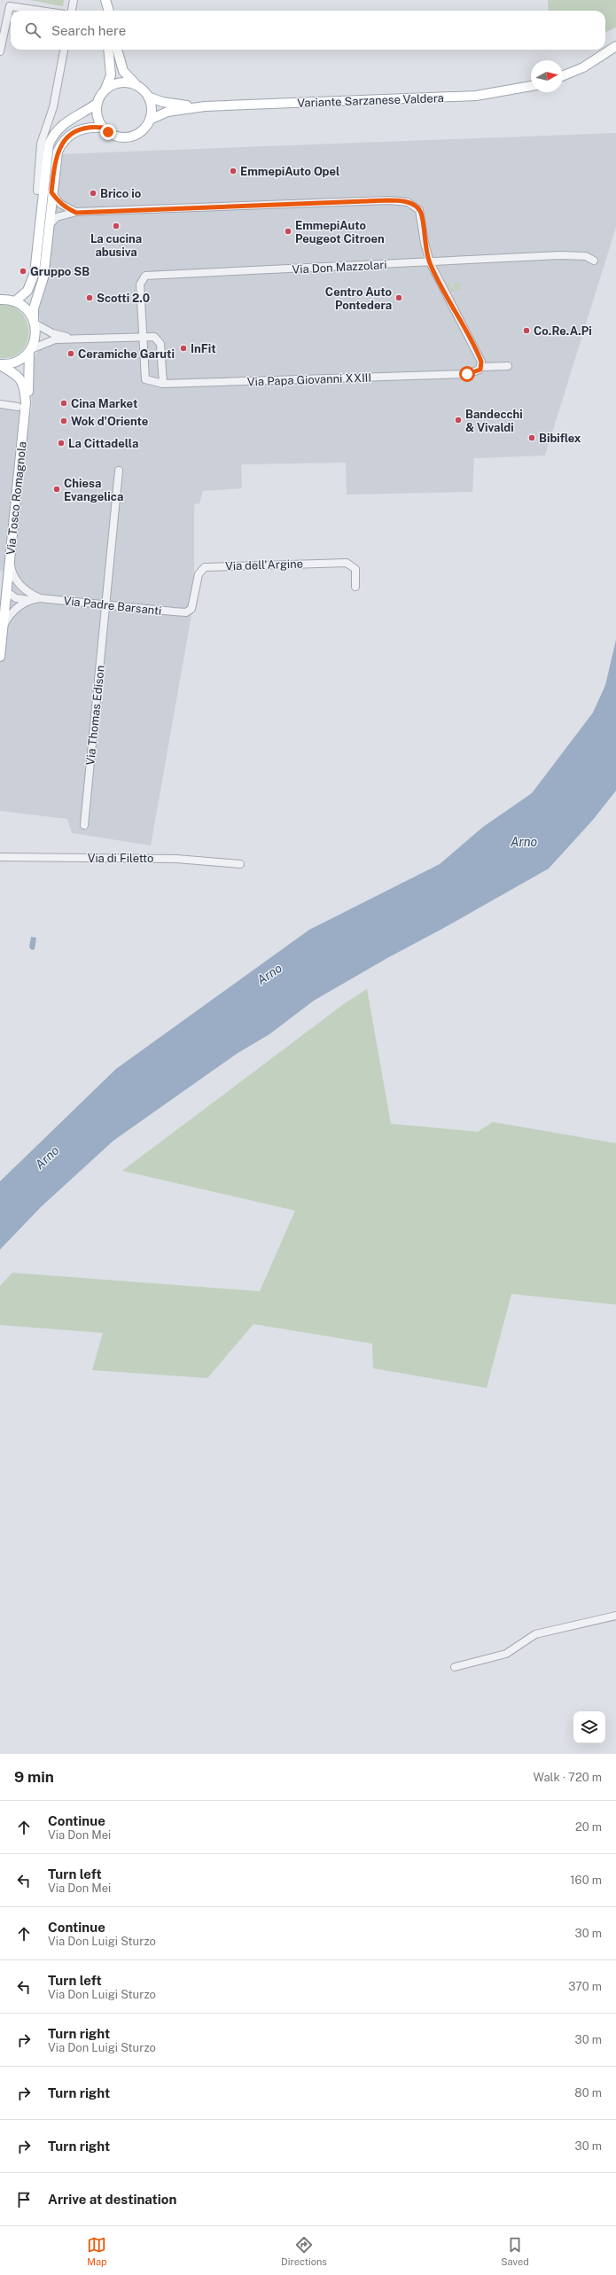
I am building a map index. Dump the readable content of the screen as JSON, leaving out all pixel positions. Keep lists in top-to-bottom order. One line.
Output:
{"streets":{"main road":["Variante Sarzanese Valdera","Via Tosco Romagnola"],"street":["Via Don Mazzolari","Via Papa Giovanni XXIII","Via dell'Argine","Via Padre Barsanti","Via Thomas Edison","Via di Filetto"]},"crossings":[["Via Don Mazzolari","Via Papa Giovanni XXIII"],["Via Tosco Romagnola","Via Padre Barsanti"],["Via dell'Argine","Via Padre Barsanti"],["Via Padre Barsanti","Via Thomas Edison"]],"water":["Arno"],"places":["EmmepiAuto Opel","Brico io","La cucina abusiva","EmmepiAuto Peugeot Citroen","Gruppo SB","Scotti 2.0","Centro Auto Pontedera","Co.Re.A.Pi","InFit","Ceramiche Garuti","Cina Market","Bandecchi & Vivaldi","Wok d'Oriente","Bibiflex","La Cittadella","Chiesa Evangelica"],"north":"right","page":{"search":"Search here","heading":["9 min","Walk · 720 m"],"list":[["Continue","Via Don Mei","20 m"],["Turn left","Via Don Mei","160 m"],["Continue","Via Don Luigi Sturzo","30 m"],["Turn left","Via Don Luigi Sturzo","370 m"],["Turn right","Via Don Luigi Sturzo","30 m"],["Turn right","80 m"],["Turn right","30 m"],"Arrive at destination"],"nav":["Map","Directions","Saved"]}}
